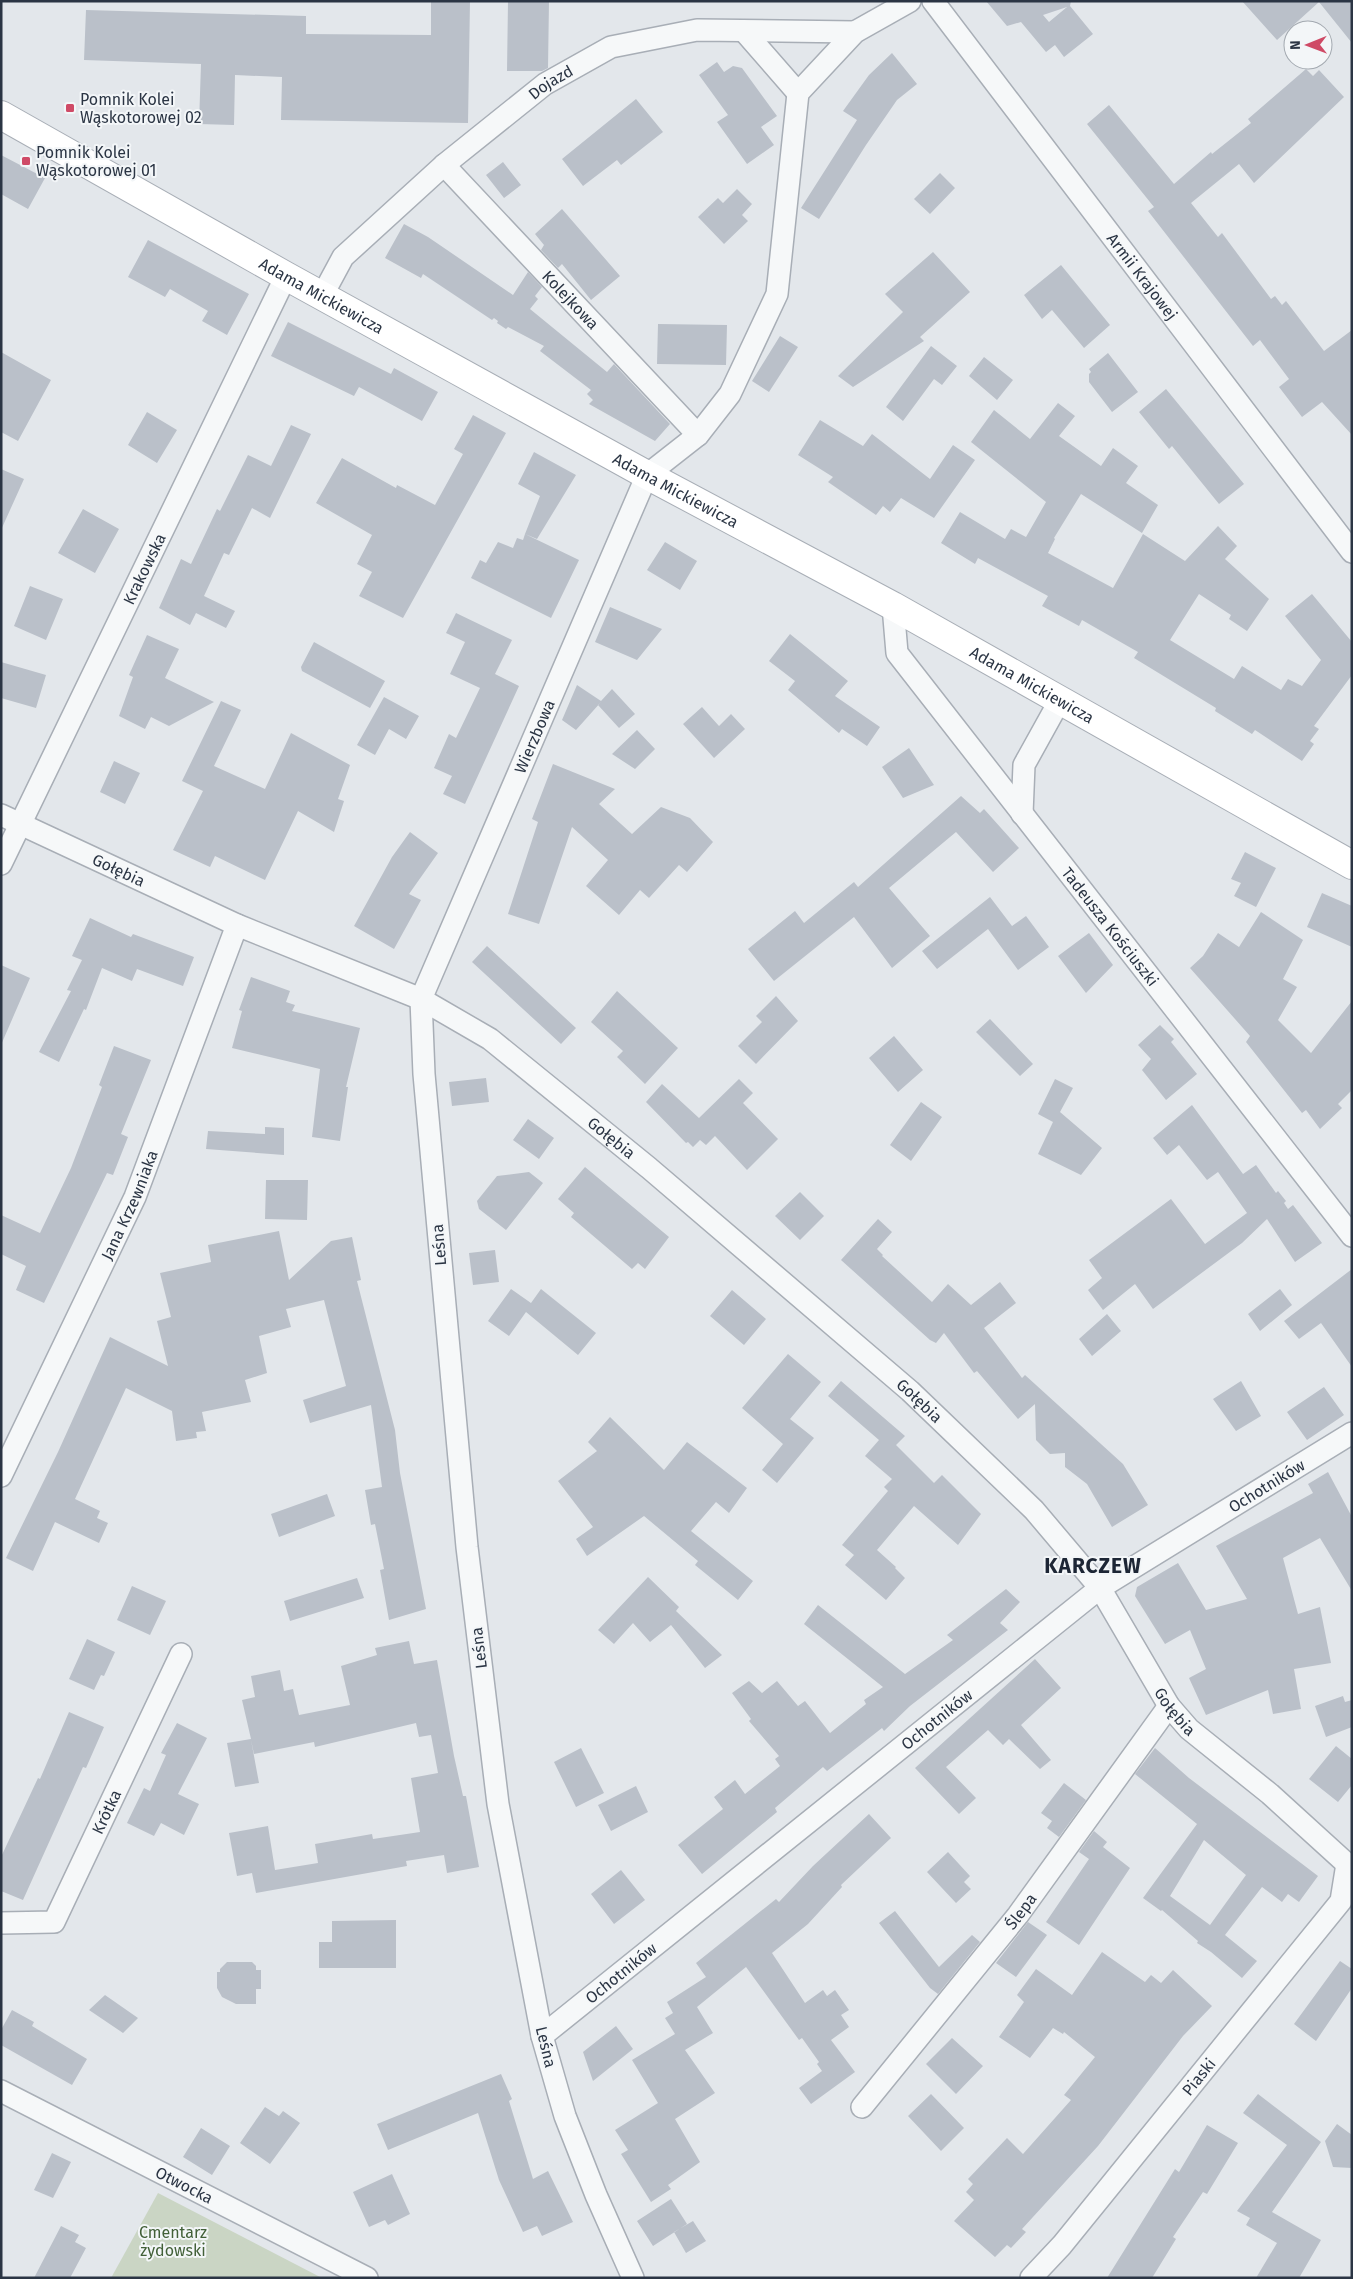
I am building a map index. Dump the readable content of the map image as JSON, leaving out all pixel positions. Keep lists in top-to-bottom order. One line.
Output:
{"streets":{"main road":["Adama Mickiewicza"],"street":["Dojazd","Armii Krajowej","Kolejkowa","Krakowska","Wierzbowa","Gołębia","Tadeusza Kościuszki","Jana Krzewniaka","Leśna","Ochotników","Krótka","Ślepa","Piaski","Otwocka"]},"crossings":[["Dojazd","Adama Mickiewicza"],["Dojazd","Kolejkowa"],["Adama Mickiewicza","Krakowska"],["Adama Mickiewicza","Wierzbowa"],["Adama Mickiewicza","Tadeusza Kościuszki"],["Krakowska","Gołębia"],["Wierzbowa","Gołębia"],["Wierzbowa","Leśna"],["Gołębia","Jana Krzewniaka"],["Gołębia","Leśna"],["Gołębia","Ochotników"],["Gołębia","Ślepa"],["Gołębia","Piaski"],["Leśna","Ochotników"]],"districts":["KARCZEW"],"parks":["Cmentarz żydowski"],"places":{"transit":["Pomnik Kolei Wąskotorowej 02","Pomnik Kolei Wąskotorowej 01"]},"north":"left"}
